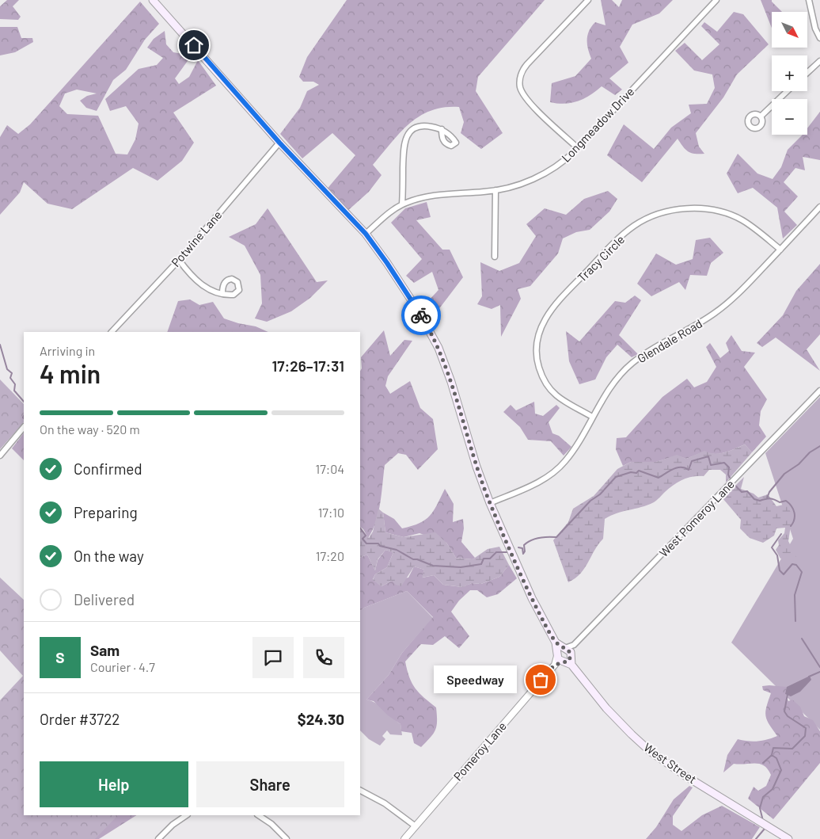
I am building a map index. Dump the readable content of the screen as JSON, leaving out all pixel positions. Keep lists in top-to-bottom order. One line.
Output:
{"streets":{"main road":["West Street"],"street":["Longmeadow Drive","Potwine Lane","Tracy Circle","Glendale Road","West Pomeroy Lane","Pomeroy Lane"]},"crossings":[["Tracy Circle","Glendale Road"],["West Pomeroy Lane","Pomeroy Lane"]],"places":["Speedway"],"north":"bottom right","page":{"map_buttons":["+","−"],"heading":["4 min","Arriving in","17:26–17:31"],"panel":["Sam","Courier · 4.7","Order #3722","$24.30"],"bar":"On the way · 520 m","list":[["Confirmed","17:04"],["Preparing","17:10"],["On the way","17:20"],"Delivered"],"round":"S","bubble":"Speedway","buttons":["Help","Share"]}}
